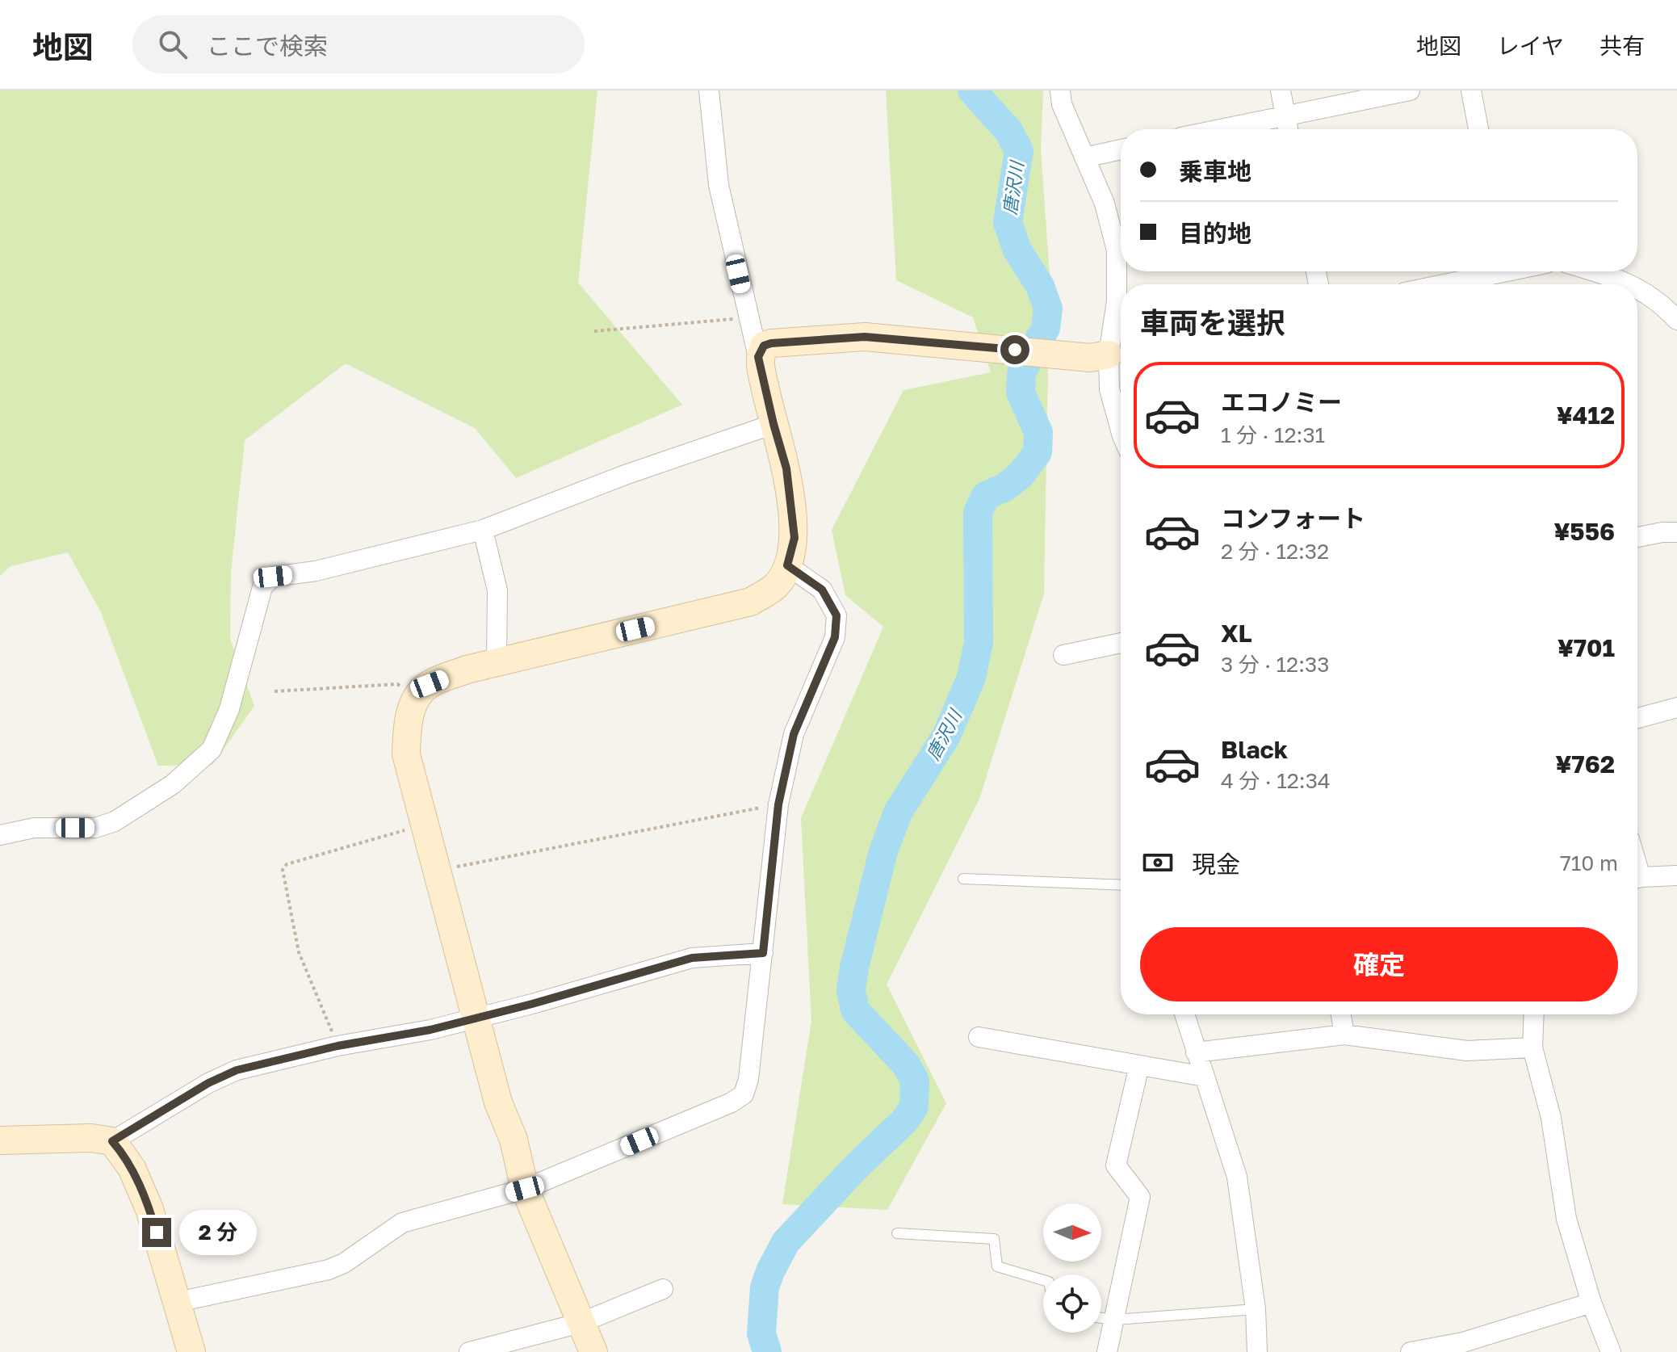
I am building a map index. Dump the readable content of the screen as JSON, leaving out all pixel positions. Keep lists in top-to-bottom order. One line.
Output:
{"water":["唐沢川"],"north":"right","page":{"header":"地図","search":"ここで検索","nav":["地図","レイヤ","共有"],"banner":["乗車地","目的地"],"heading":"車両を選択","list":[{"name":"エコノミー","note":"1 分 · 12:31","value":"¥412"},{"name":"コンフォート","note":"2 分 · 12:32","value":"¥556"},{"name":"XL","note":"3 分 · 12:33","value":"¥701"},{"name":"Black","note":"4 分 · 12:34","value":"¥762"}],"pay":["現金","710 m"],"buttons":"確定","bubble":"2 分"}}
